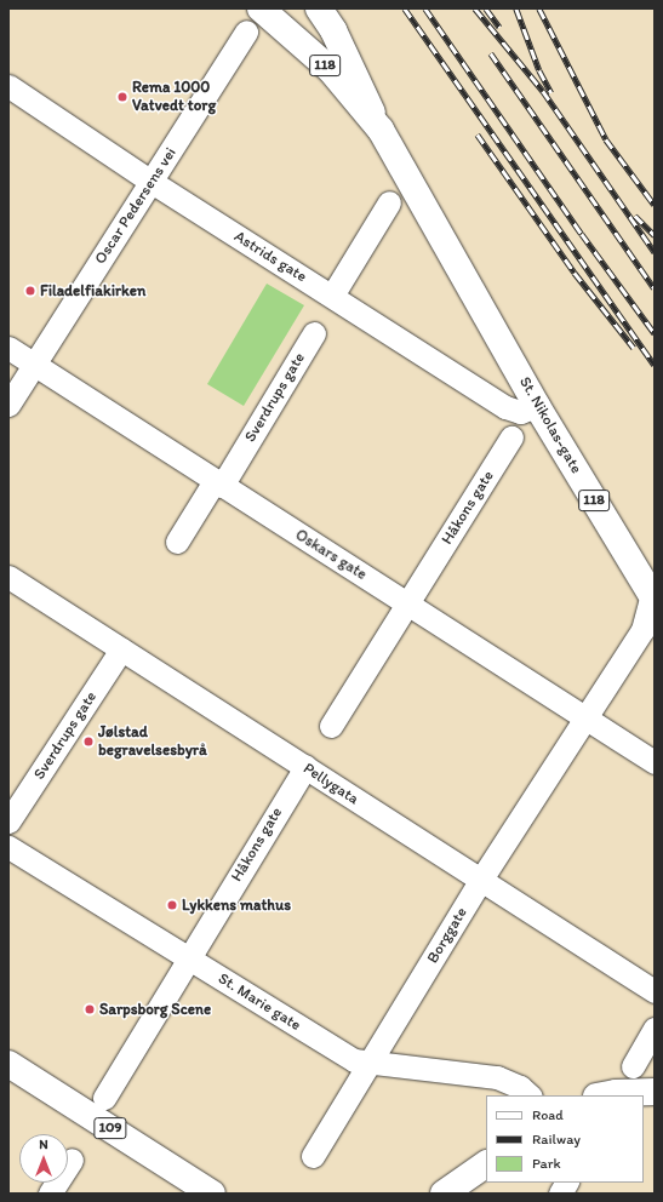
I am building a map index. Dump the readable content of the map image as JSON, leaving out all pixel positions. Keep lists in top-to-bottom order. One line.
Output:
{"streets":{"main road":["118","St. Nikolas-gate","109"],"street":["Oscar Pedersens vei","Astrids gate","Sverdrups gate","Håkons gate","Oskars gate","Pellygata","Borggate","St. Marie gate"]},"crossings":[["118","St. Nikolas-gate"],["Oscar Pedersens vei","Astrids gate"],["Oscar Pedersens vei","Oskars gate"],["Astrids gate","St. Nikolas-gate"],["Sverdrups gate","Oskars gate"],["Sverdrups gate","Pellygata"],["St. Nikolas-gate","Borggate"],["Håkons gate","Oskars gate"],["Håkons gate","Pellygata"],["Håkons gate","St. Marie gate"],["Oskars gate","Borggate"],["Pellygata","Borggate"],["Borggate","St. Marie gate"]],"places":["Rema 1000 Vatvedt torg","Filadelfiakirken","Jølstad begravelsesbyrå","Lykkens mathus","Sarpsborg Scene"],"legend":["Road","Railway","Park"],"north":"top"}
